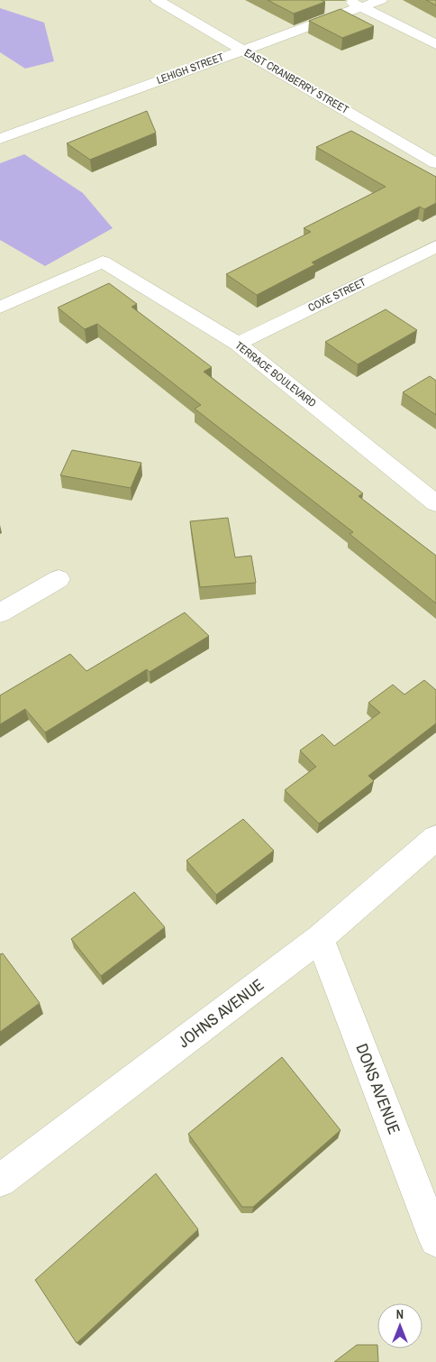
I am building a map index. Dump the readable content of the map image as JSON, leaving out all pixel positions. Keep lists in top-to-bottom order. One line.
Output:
{"streets":{"street":["LEHIGH STREET","EAST CRANBERRY STREET","COXE STREET","TERRACE BOULEVARD","JOHNS AVENUE","DONS AVENUE"]},"crossings":[["LEHIGH STREET","EAST CRANBERRY STREET"],["COXE STREET","TERRACE BOULEVARD"],["JOHNS AVENUE","DONS AVENUE"]],"north":"top"}
